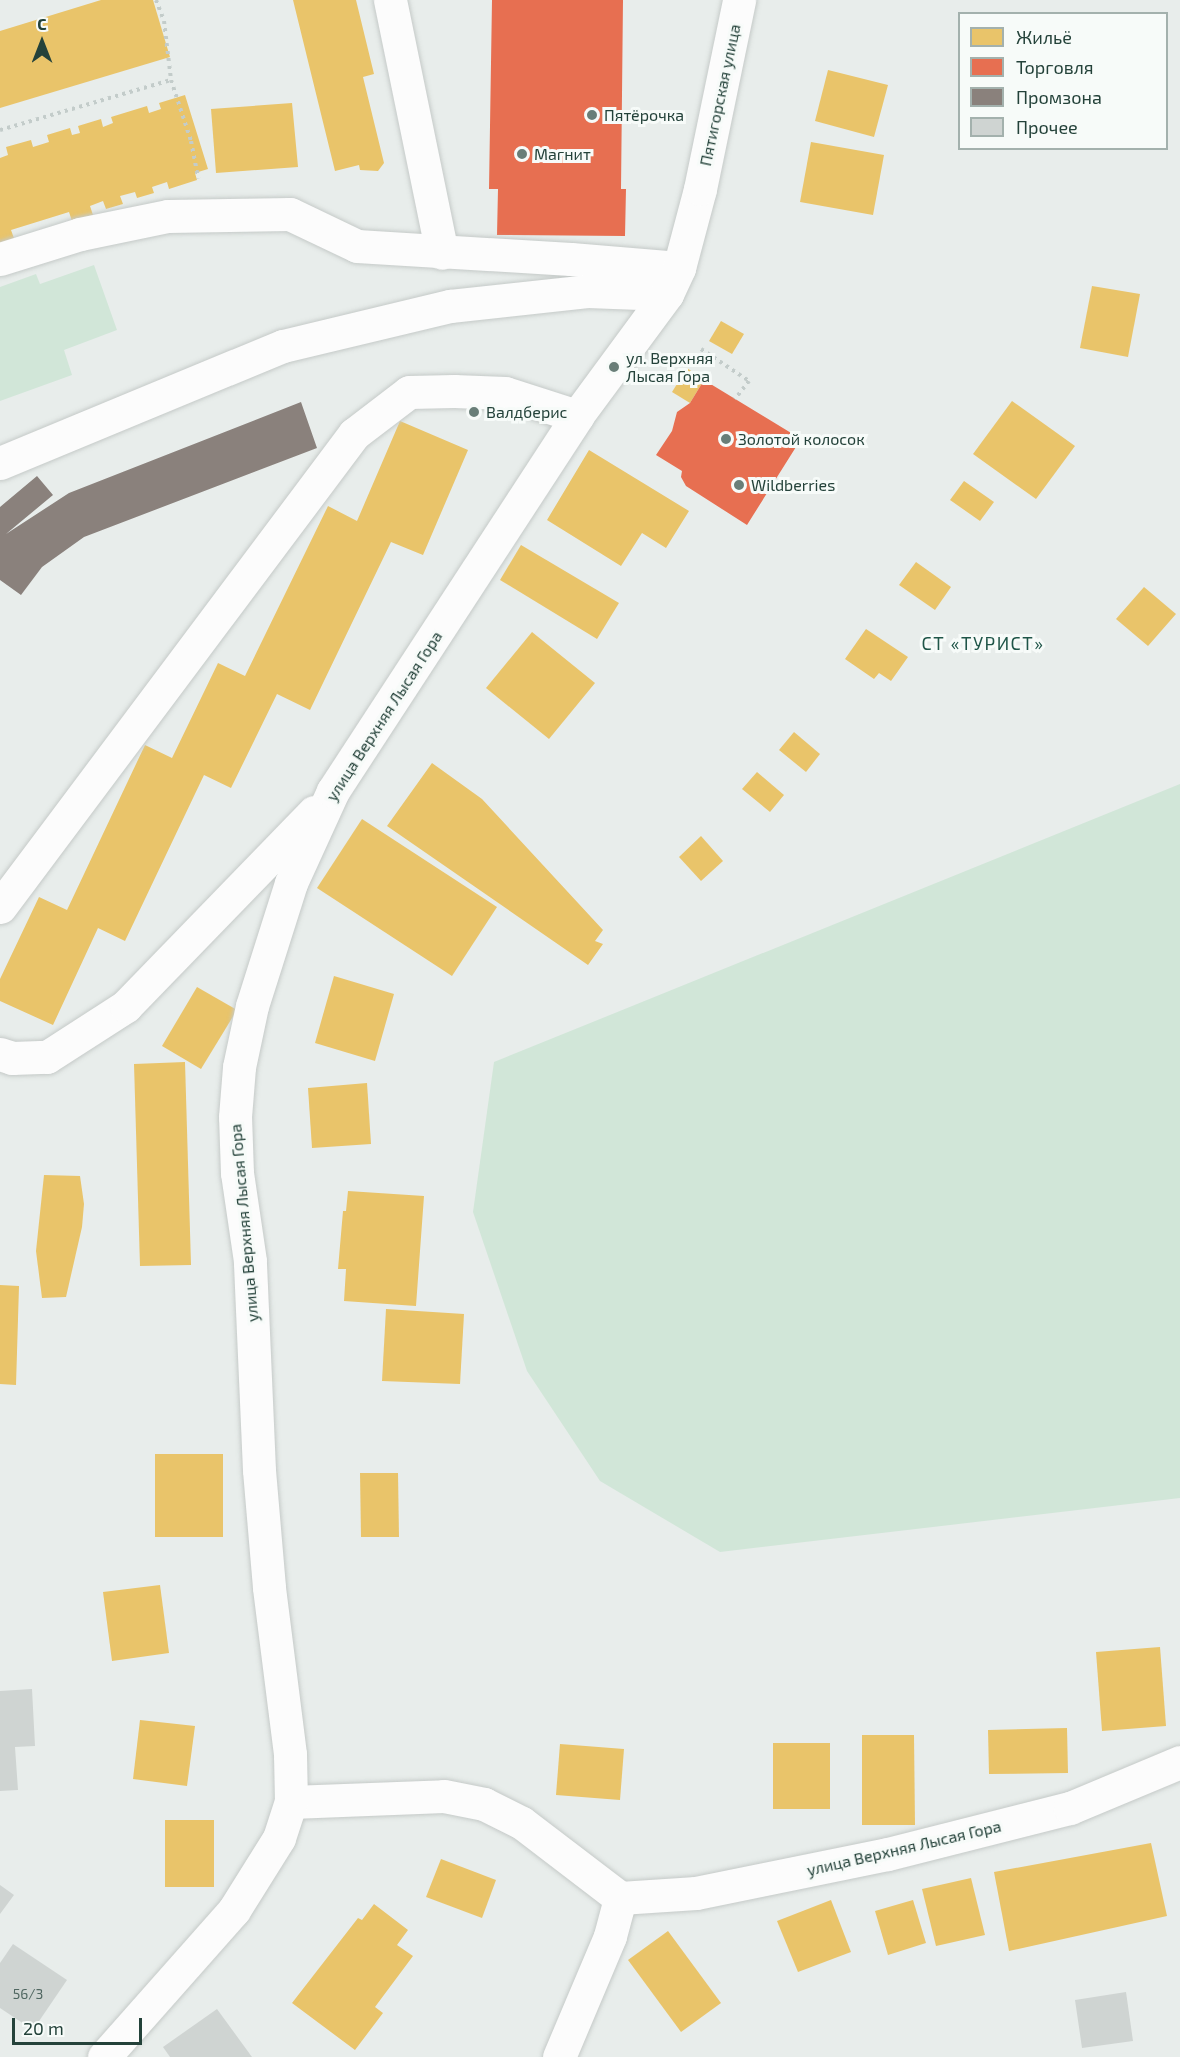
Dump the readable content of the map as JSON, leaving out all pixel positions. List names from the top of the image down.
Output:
{
  "streets": {
    "street": ["Пятигорская улица", "улица Верхняя Лысая Гора"]
  },
  "crossings": [
    ["Пятигорская улица", "улица Верхняя Лысая Гора"]
  ],
  "districts": ["СТ «ТУРИСТ»"],
  "places": [
    "Пятёрочка",
    "Магнит",
    "ул. Верхняя Лысая Гора",
    "Валдберис",
    "Золотой колосок",
    "Wildberries"
  ],
  "house_numbers": ["56/3"],
  "legend": [
    "Жильё",
    "Торговля",
    "Промзона",
    "Прочее"
  ],
  "scale_bar": "20 m",
  "north": "top"
}
